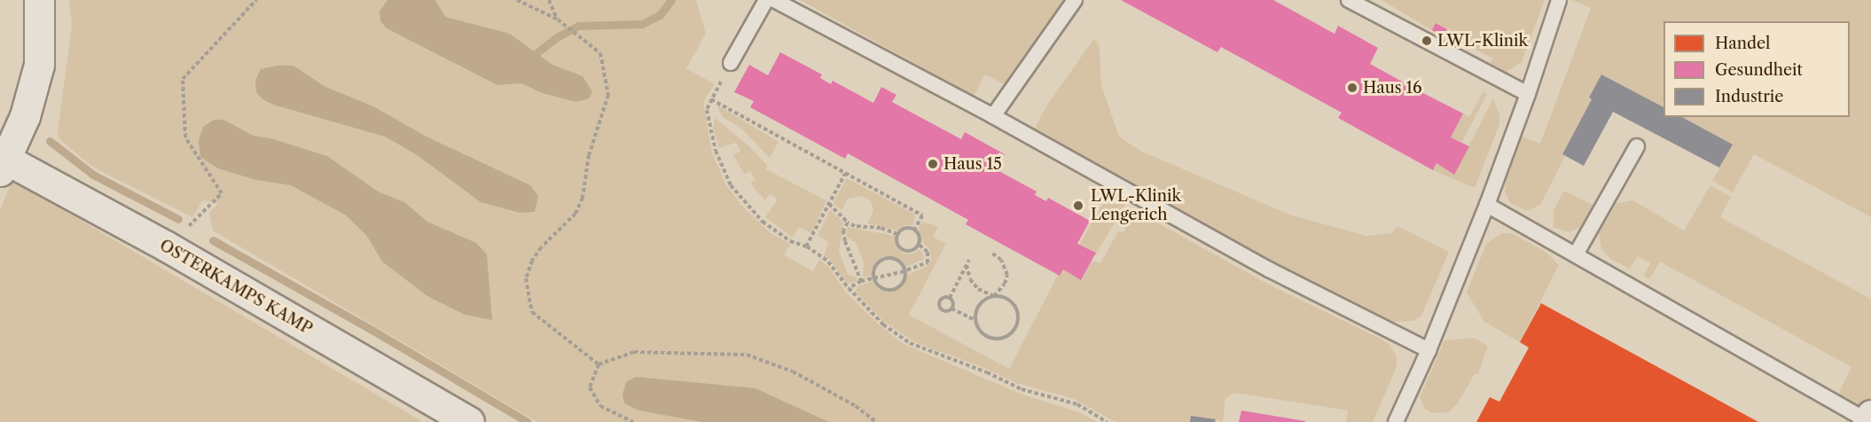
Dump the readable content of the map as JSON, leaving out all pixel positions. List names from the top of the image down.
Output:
{
  "streets": {
    "street": ["OSTERKAMPS KAMP"]
  },
  "places": [
    "LWL-Klinik",
    "Haus 16",
    "Haus 15",
    "LWL-Klinik Lengerich"
  ],
  "legend": ["Handel", "Gesundheit", "Industrie"]
}
